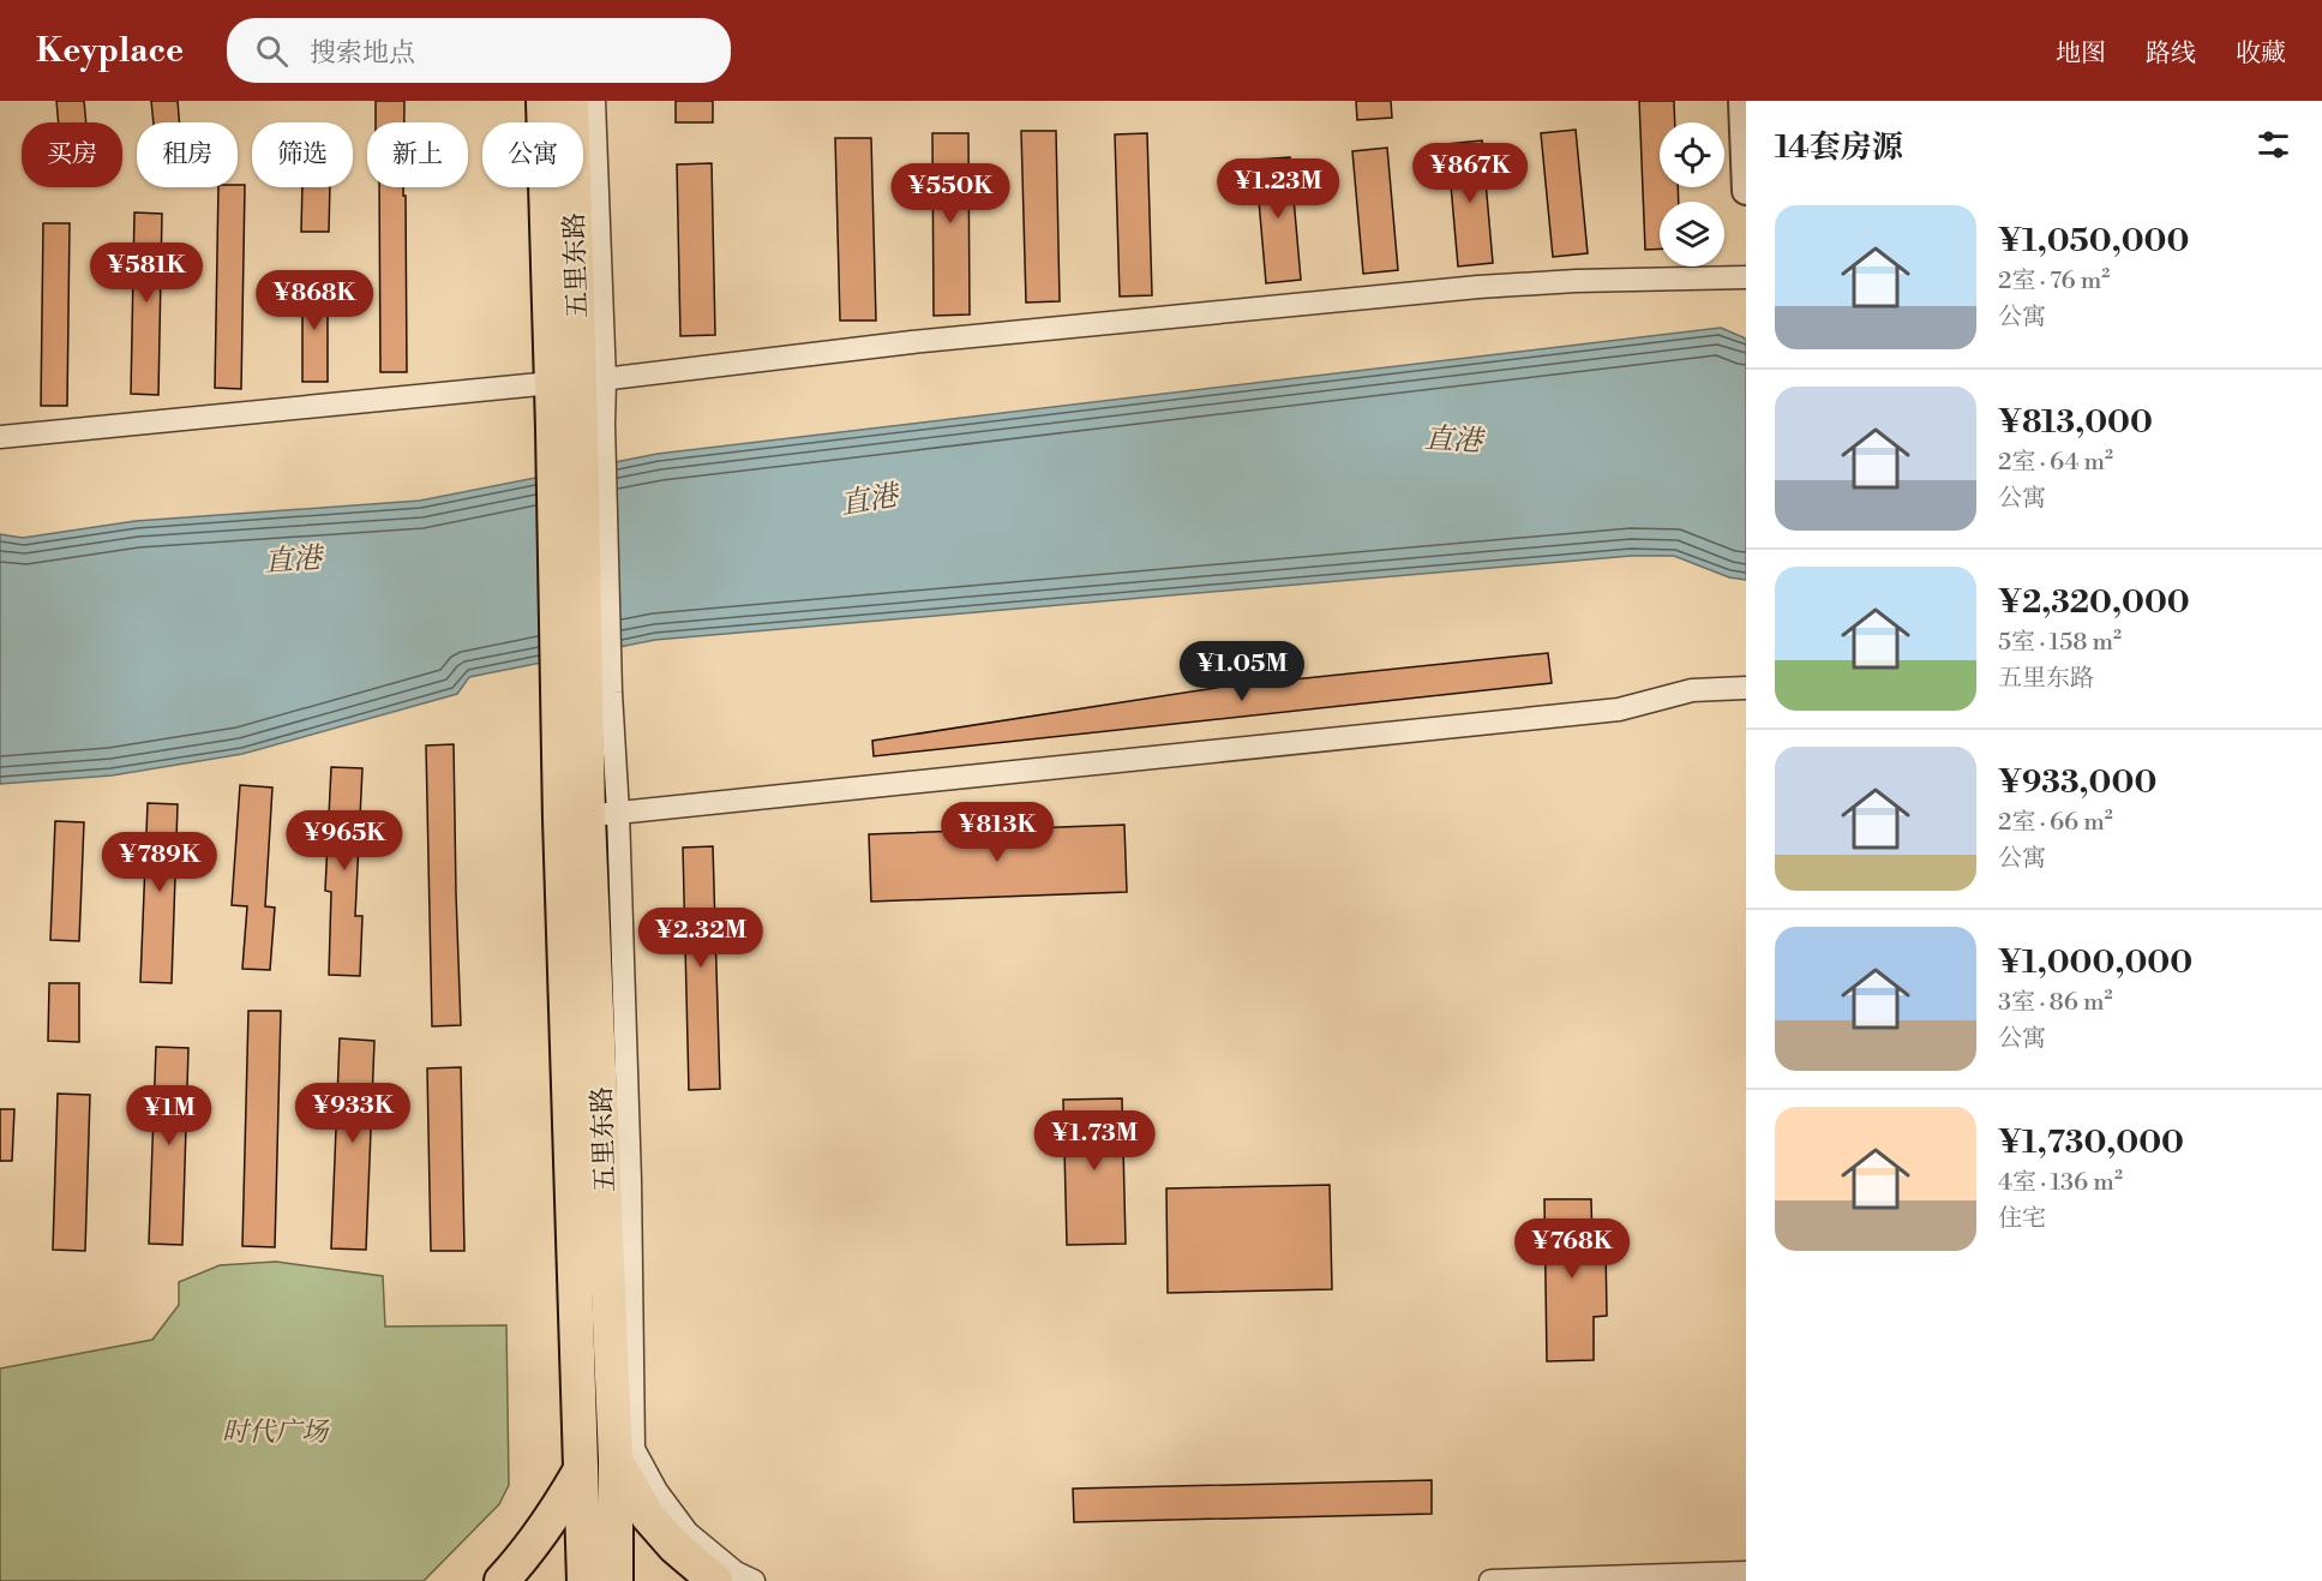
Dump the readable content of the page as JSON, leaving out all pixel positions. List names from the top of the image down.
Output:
{
  "streets": {
    "main road": ["五里东路"]
  },
  "water": ["直港"],
  "parks": ["时代广场"],
  "page": {
    "header": "Keyplace",
    "search": "搜索地点",
    "nav": ["地图", "路线", "收藏"],
    "heading": "14套房源",
    "chip": [
      "买房",
      "租房",
      "筛选",
      "新上",
      "公寓"
    ],
    "price": [
      "¥867K",
      "¥1.23M",
      "¥550K",
      "¥581K",
      "¥868K",
      "¥1.05M",
      "¥813K",
      "¥965K",
      "¥789K",
      "¥2.32M",
      "¥933K",
      "¥1M",
      "¥1.73M",
      "¥768K"
    ],
    "list": [
      {
        "name": "¥1,050,000",
        "note": "2室 · 76 m² · 公寓"
      },
      {
        "name": "¥813,000",
        "note": "2室 · 64 m² · 公寓"
      },
      {
        "name": "¥2,320,000",
        "note": "5室 · 158 m² · 五里东路"
      },
      {
        "name": "¥933,000",
        "note": "2室 · 66 m² · 公寓"
      },
      {
        "name": "¥1,000,000",
        "note": "3室 · 86 m² · 公寓"
      },
      {
        "name": "¥1,730,000",
        "note": "4室 · 136 m² · 住宅"
      }
    ]
  }
}
